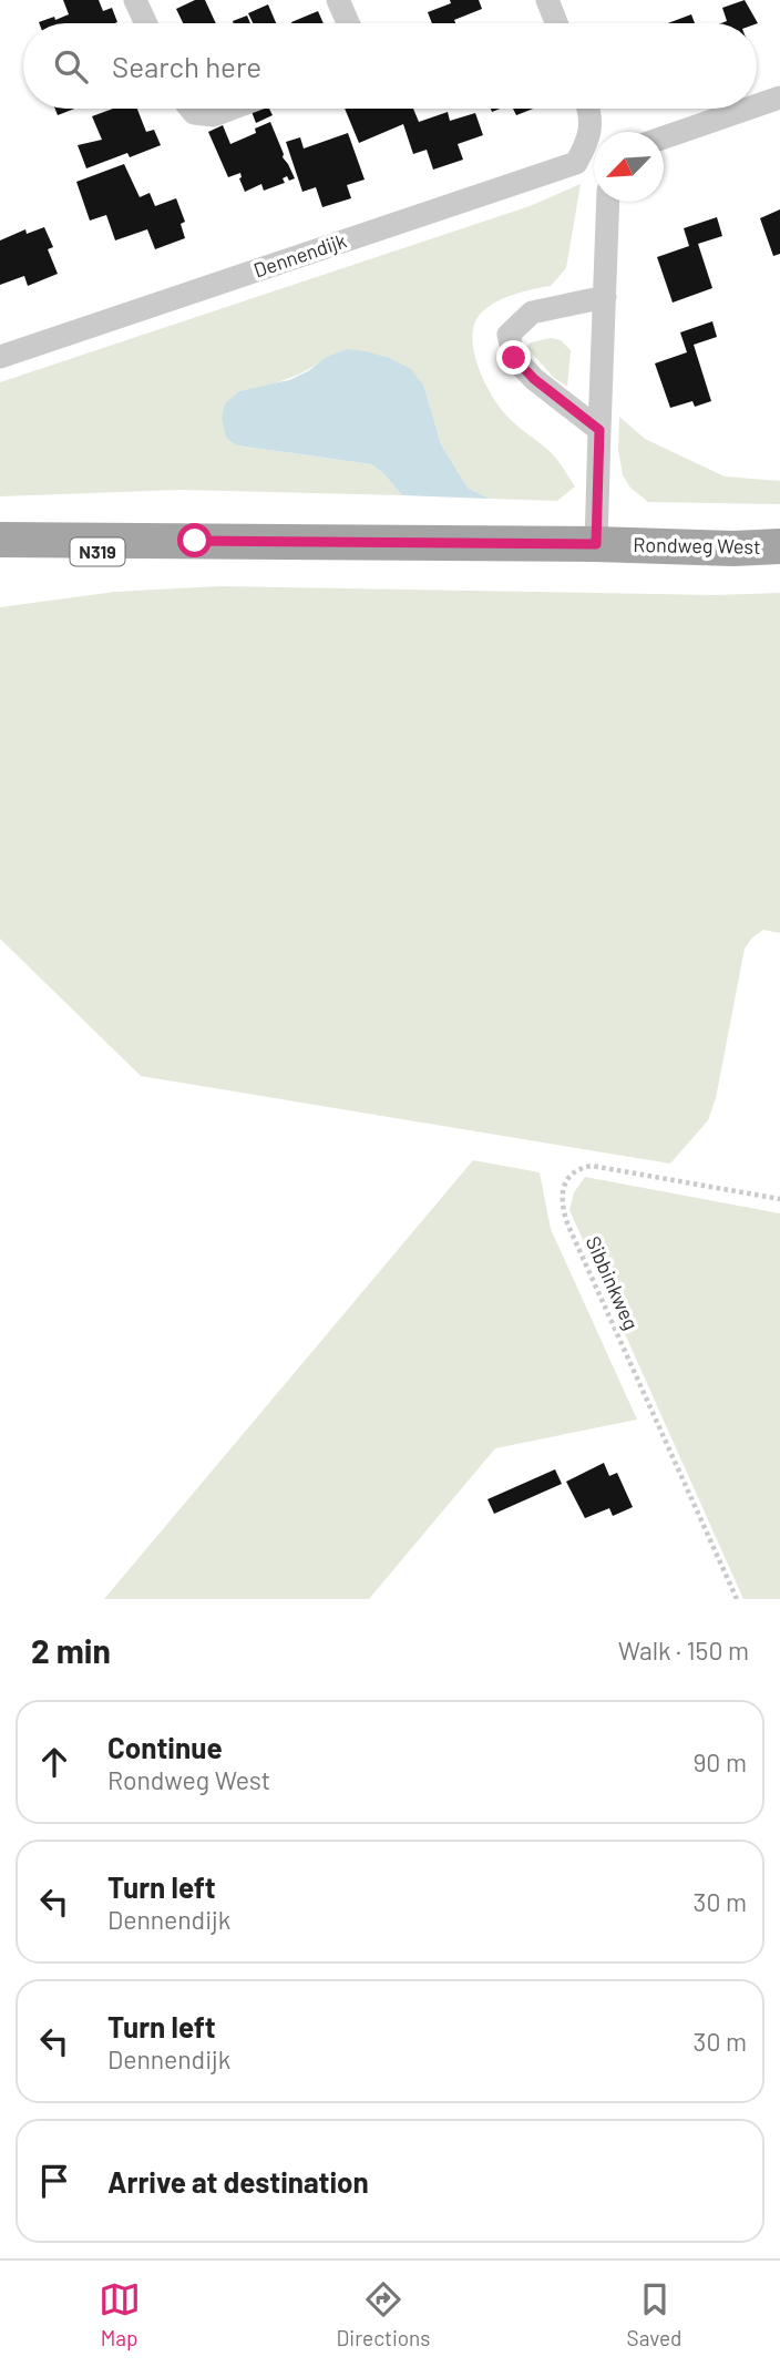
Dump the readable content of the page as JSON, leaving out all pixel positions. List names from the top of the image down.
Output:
{
  "streets": {
    "main road": ["Rondweg West", "N319"],
    "street": ["Dennendijk"],
    "path": ["Sibbinkweg"]
  },
  "north": "bottom left",
  "page": {
    "search": "Search here",
    "heading": ["2 min", "Walk · 150 m"],
    "list": [
      ["Continue", "Rondweg West", "90 m"],
      ["Turn left", "Dennendijk", "30 m"],
      ["Turn left", "Dennendijk", "30 m"],
      "Arrive at destination"
    ],
    "nav": ["Map", "Directions", "Saved"]
  }
}
